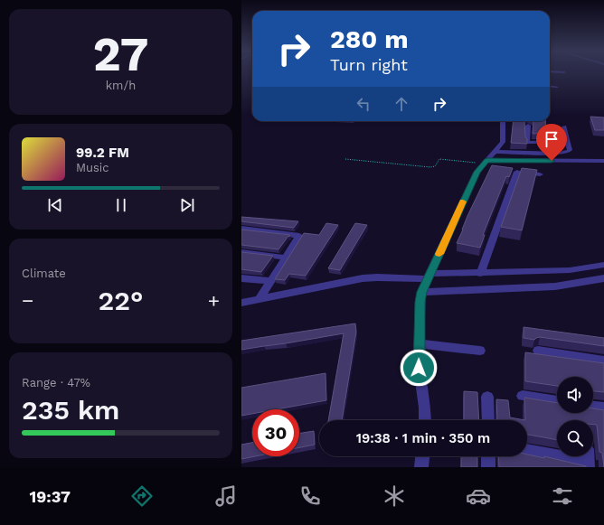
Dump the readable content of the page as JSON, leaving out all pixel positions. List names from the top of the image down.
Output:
{
  "page": {
    "tile": [
      ["27", "km/h"],
      "Climate",
      ["Range · 47%", "235 km"]
    ],
    "turn": ["280 m", "Turn right"],
    "song": ["99.2 FM", "Music"],
    "heat": ["−", "22°", "+"],
    "limit": "30",
    "trip": "19:38 · 1 min · 350 m",
    "tabs": "19:37"
  }
}
